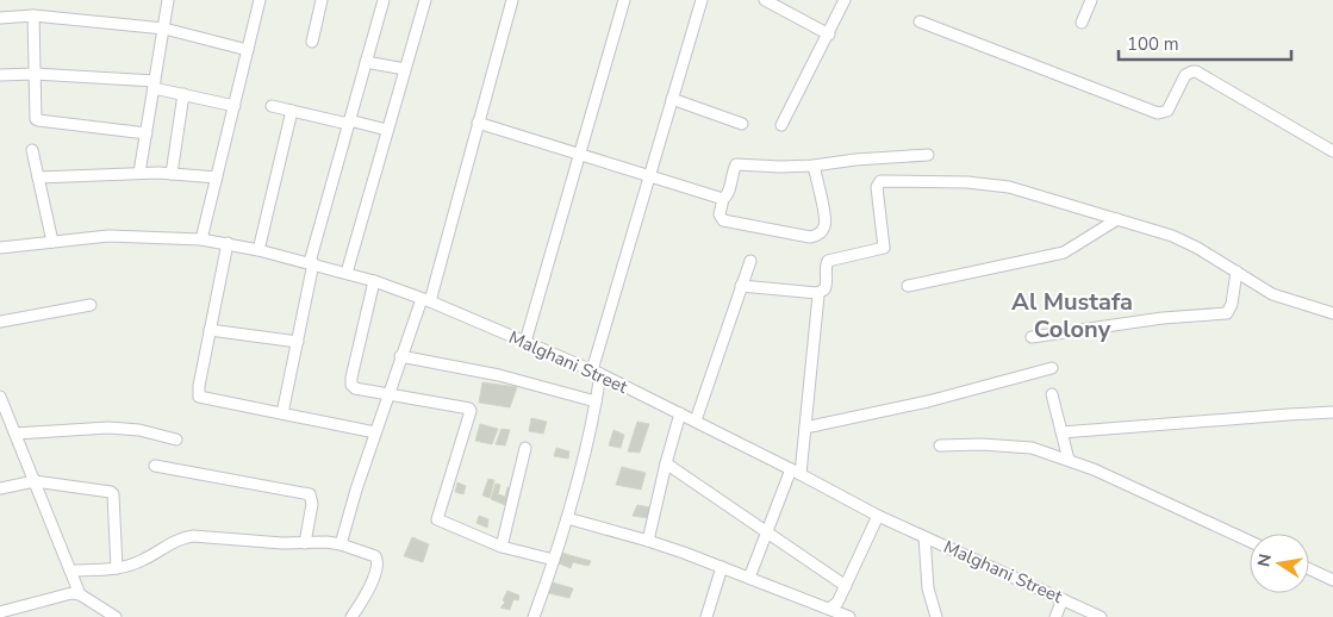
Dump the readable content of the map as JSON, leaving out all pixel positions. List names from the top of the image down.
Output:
{
  "streets": {
    "street": ["Malghani Street"]
  },
  "districts": ["Al Mustafa Colony"],
  "scale_bar": "100 m",
  "north": "left"
}
